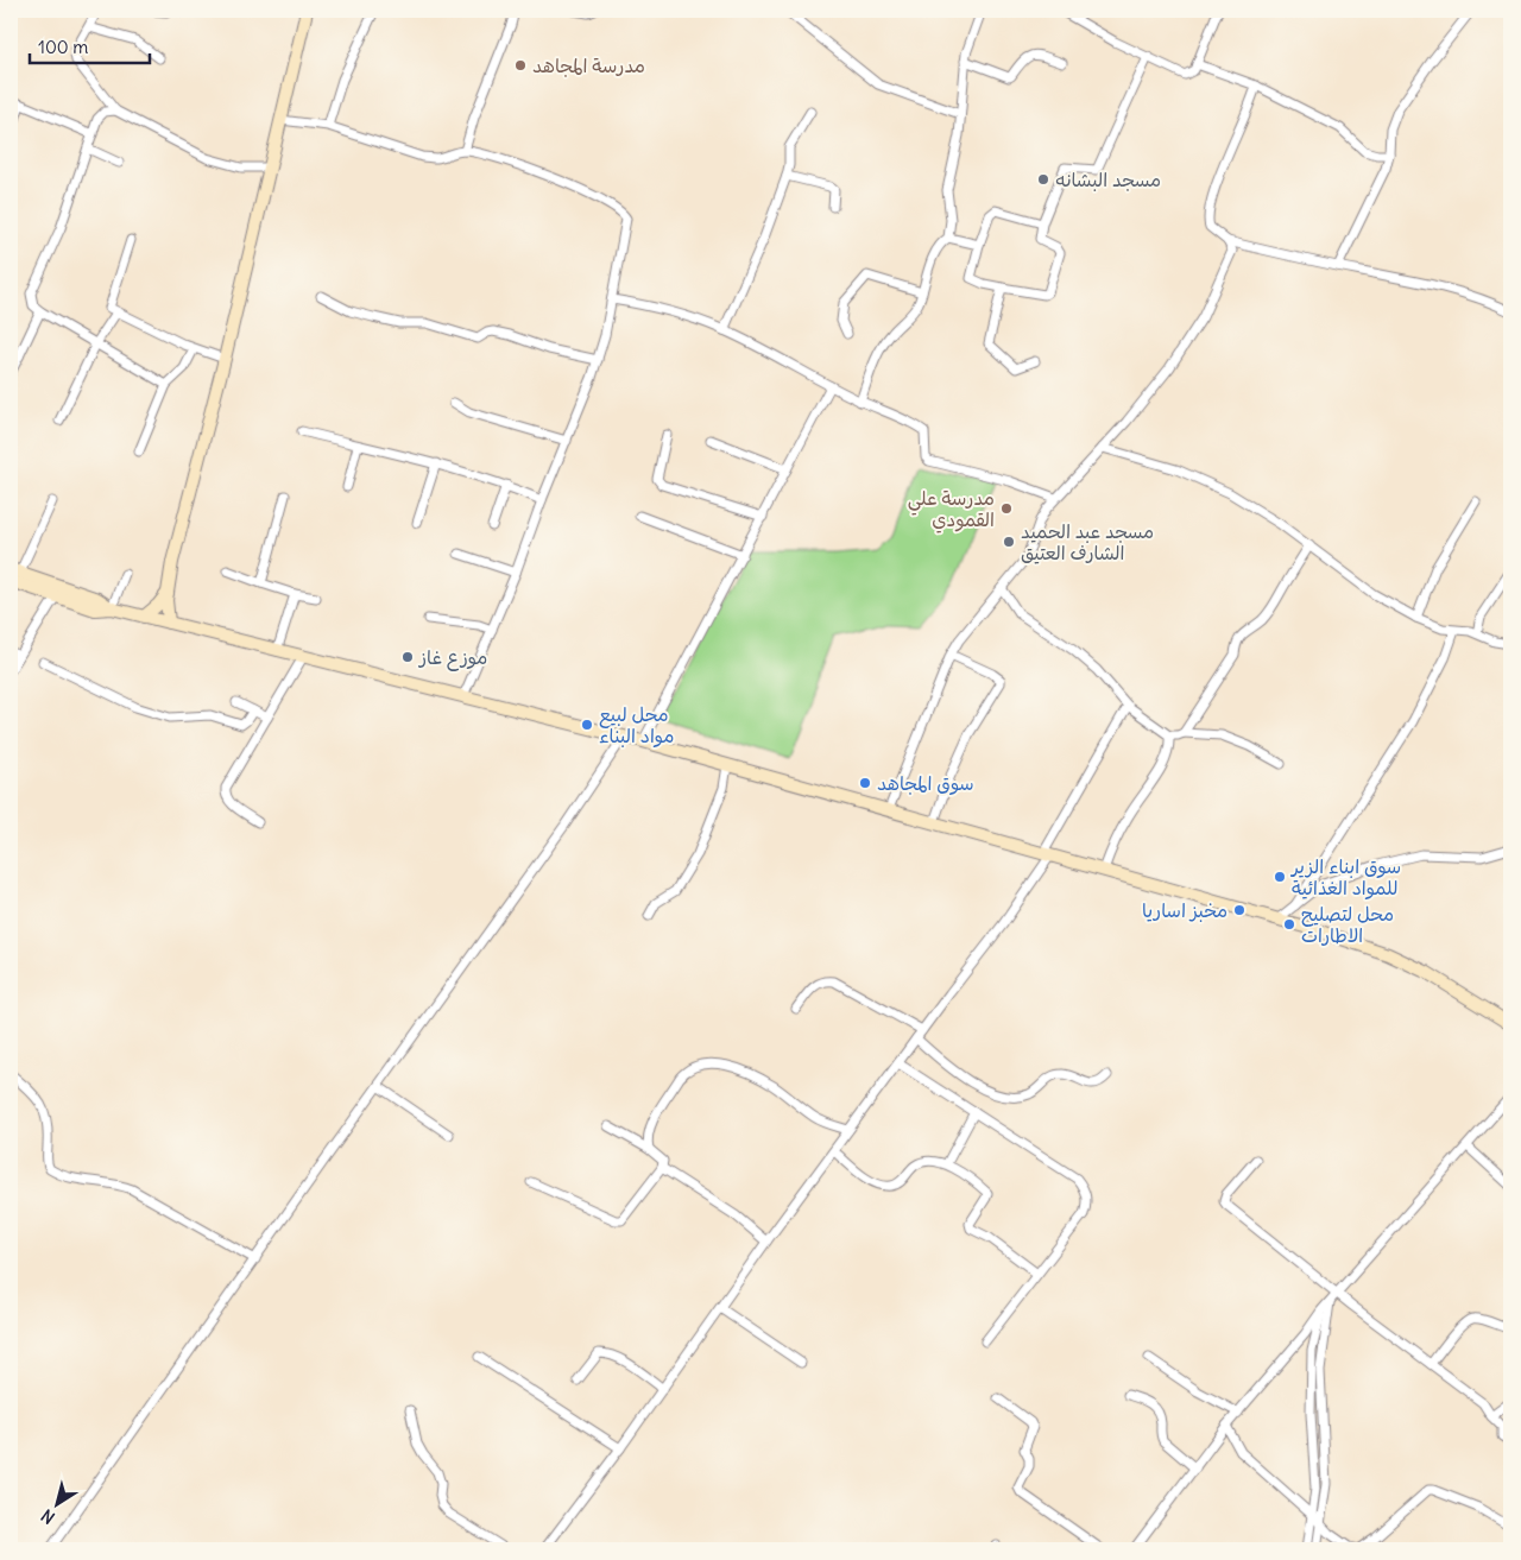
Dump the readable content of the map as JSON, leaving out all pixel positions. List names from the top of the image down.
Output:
{
  "places": [
    "مدرسة المجاهد",
    "مسجد البشانه",
    "مدرسة علي القمودي",
    "مسجد عبد الحميد الشارف العتيق",
    "موزع غاز",
    "محل لبيع مواد البناء",
    "سوق المجاهد",
    "سوق ابناء الزير للمواد الغذائية",
    "مخبز اساريا",
    "محل لتصليح الاطارات"
  ],
  "scale_bar": "100 m",
  "north": "bottom left"
}
